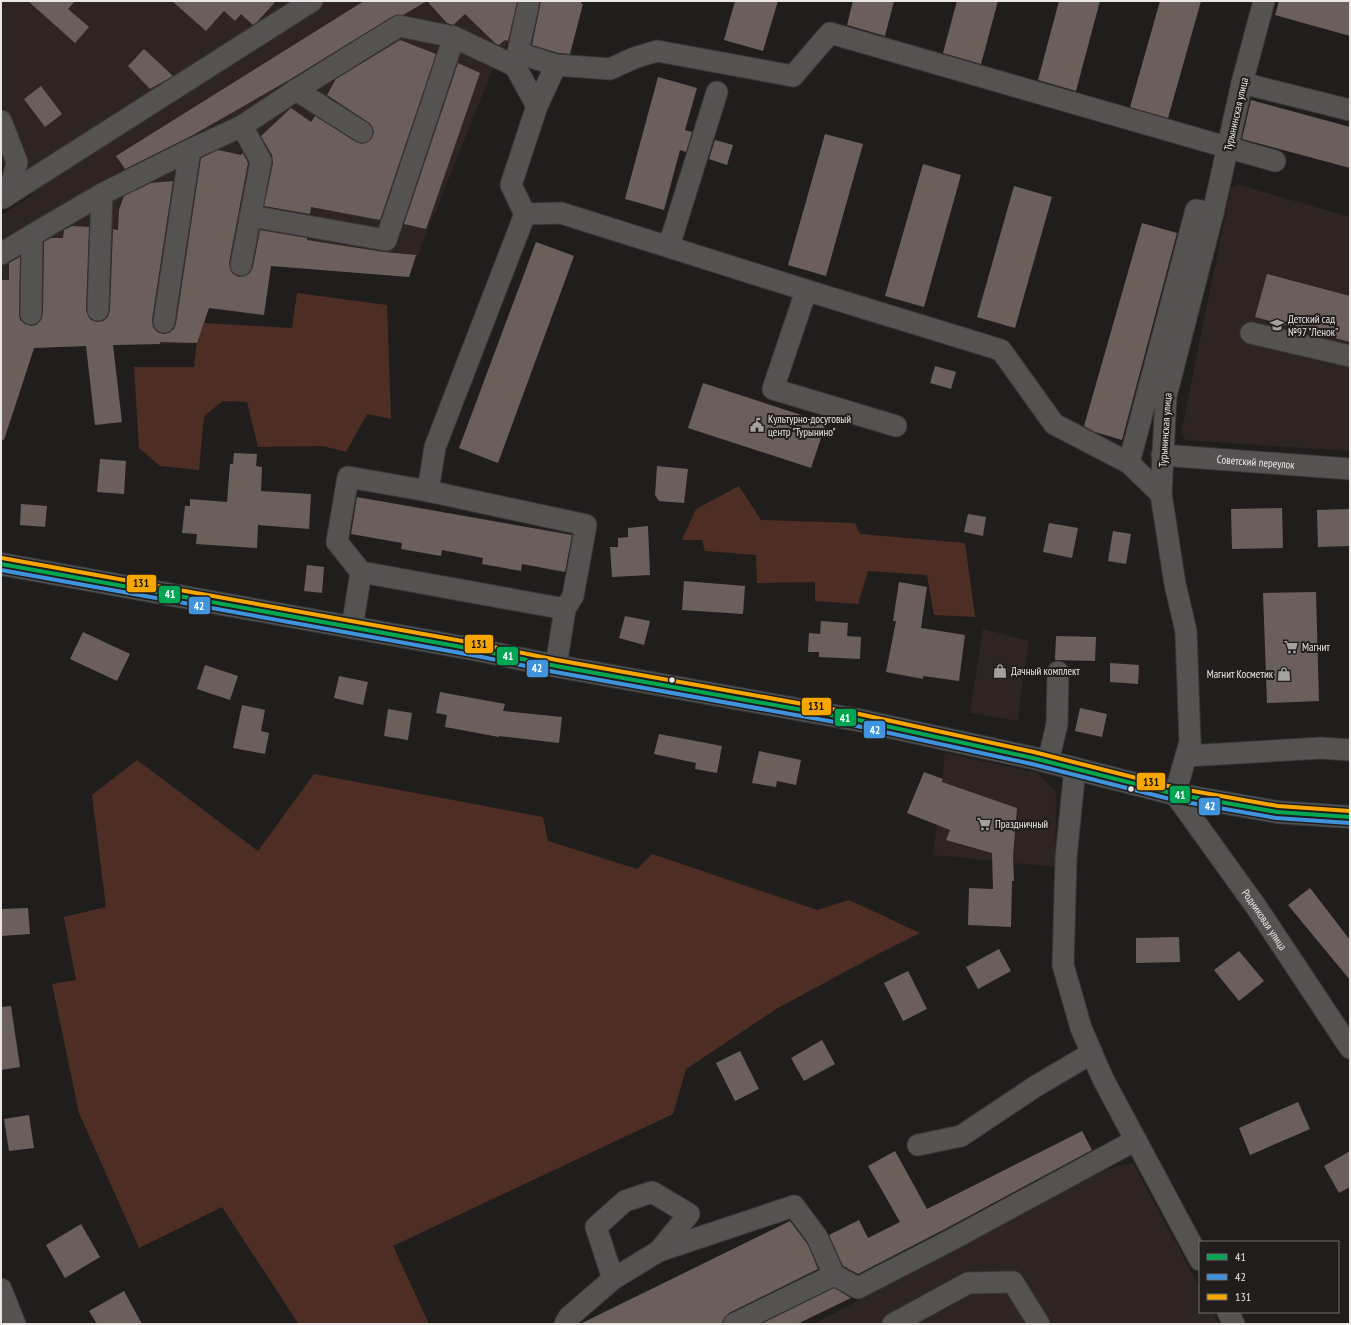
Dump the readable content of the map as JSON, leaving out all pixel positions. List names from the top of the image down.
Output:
{
  "streets": {
    "street": ["Турынинская улица", "Советский переулок", "Родниковая улица"]
  },
  "crossings": [
    ["Турынинская улица", "Советский переулок"],
    ["Турынинская улица", "Родниковая улица"]
  ],
  "places": {
    "school or university": ["Детский сад №97 \"Ленок\""],
    "public building": ["Культурно-досуговый центр \"Турынино\""],
    "supermarket": ["Магнит", "Праздничный"],
    "shop": ["Дачный комплект", "Магнит Косметик"]
  },
  "lines": ["transit line 131", "transit line 41", "transit line 42"],
  "legend": ["41", "42", "131"]
}
